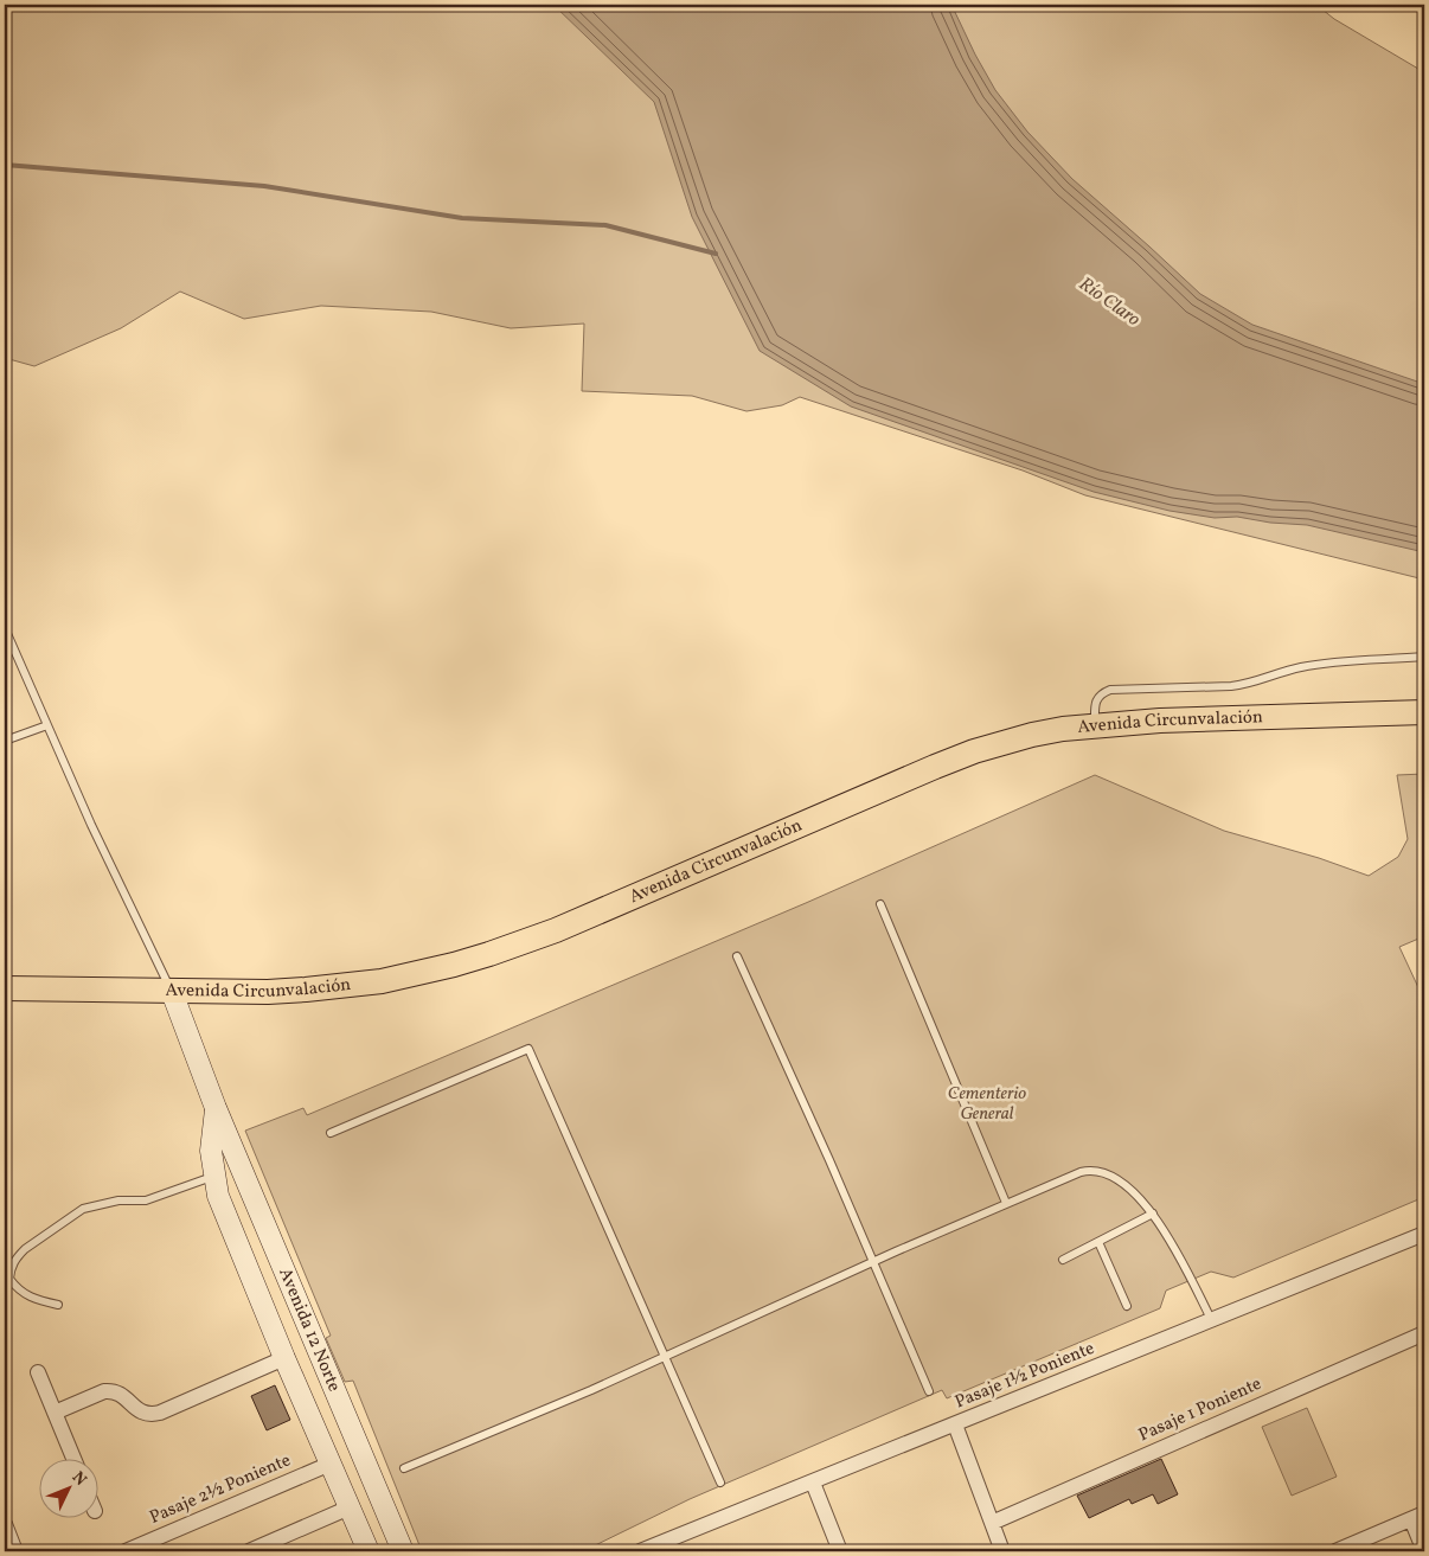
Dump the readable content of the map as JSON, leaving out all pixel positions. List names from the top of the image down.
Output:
{
  "streets": {
    "main road": ["Avenida Circunvalación", "Avenida 12 Norte"],
    "street": ["Pasaje 1½ Poniente", "Pasaje 1 Poniente", "Pasaje 2½ Poniente"]
  },
  "crossings": [
    ["Avenida Circunvalación", "Avenida 12 Norte"],
    ["Avenida 12 Norte", "Pasaje 2½ Poniente"]
  ],
  "water": ["Río Claro"],
  "parks": ["Cementerio General"],
  "north": "top right"
}
